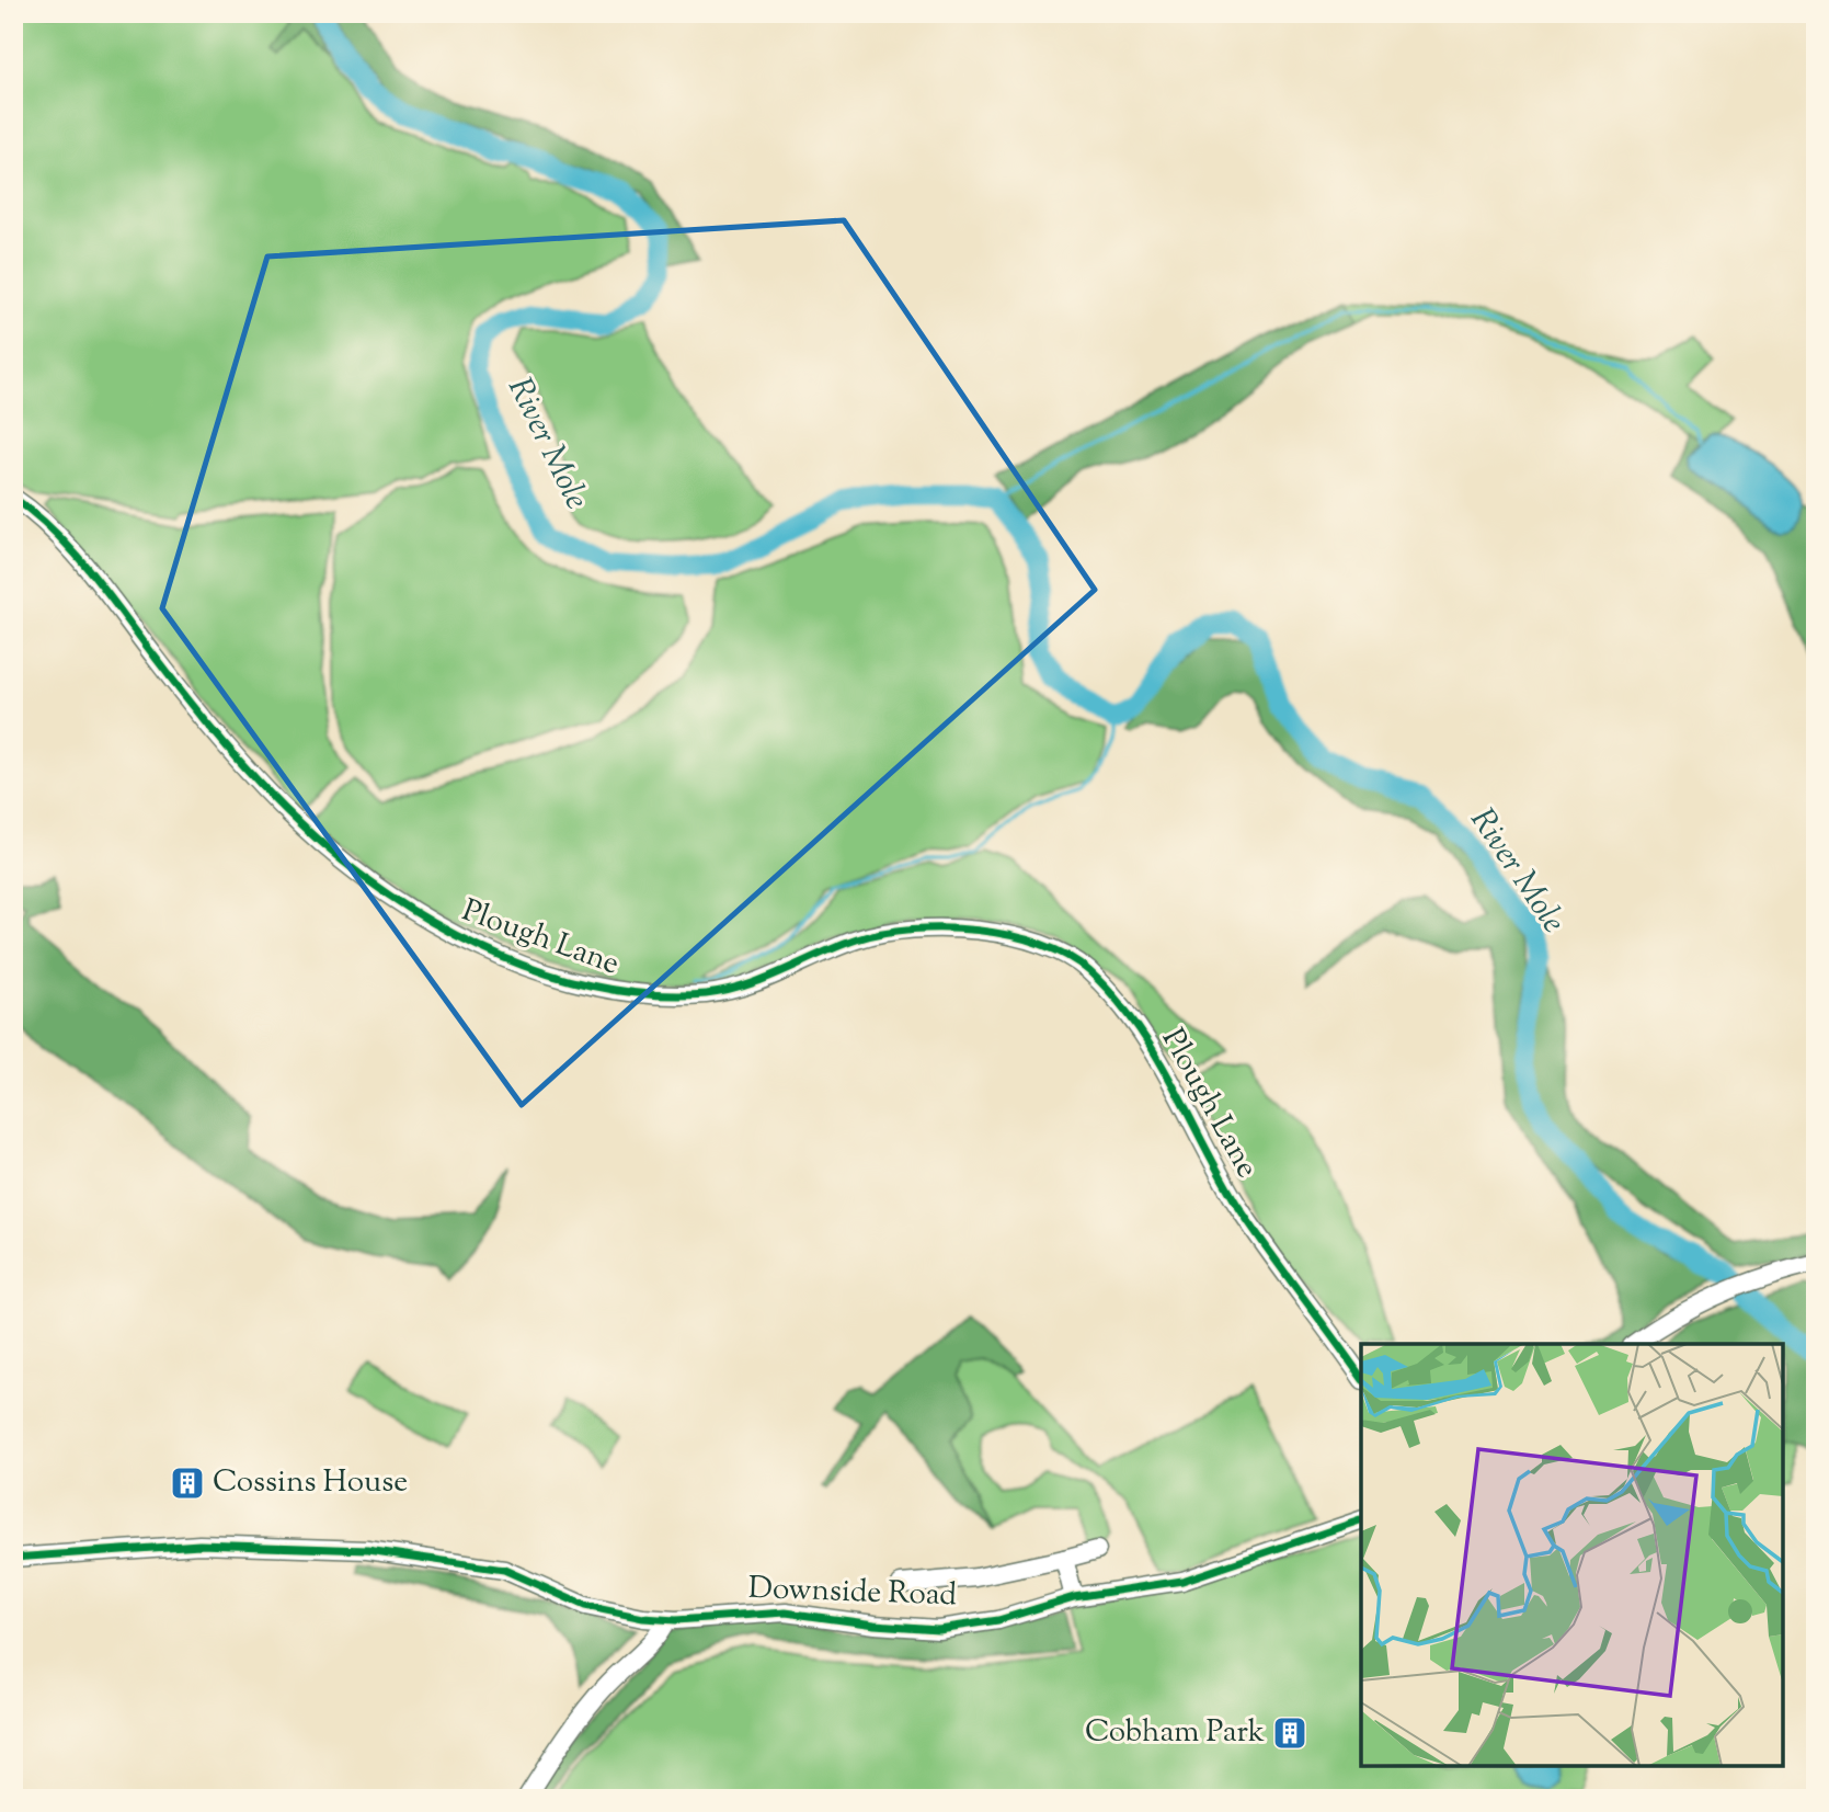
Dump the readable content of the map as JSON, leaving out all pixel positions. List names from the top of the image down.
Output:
{
  "streets": {
    "street": ["Plough Lane", "Downside Road"]
  },
  "water": ["River Mole"],
  "places": {
    "building": ["Cossins House", "Cobham Park"]
  }
}
